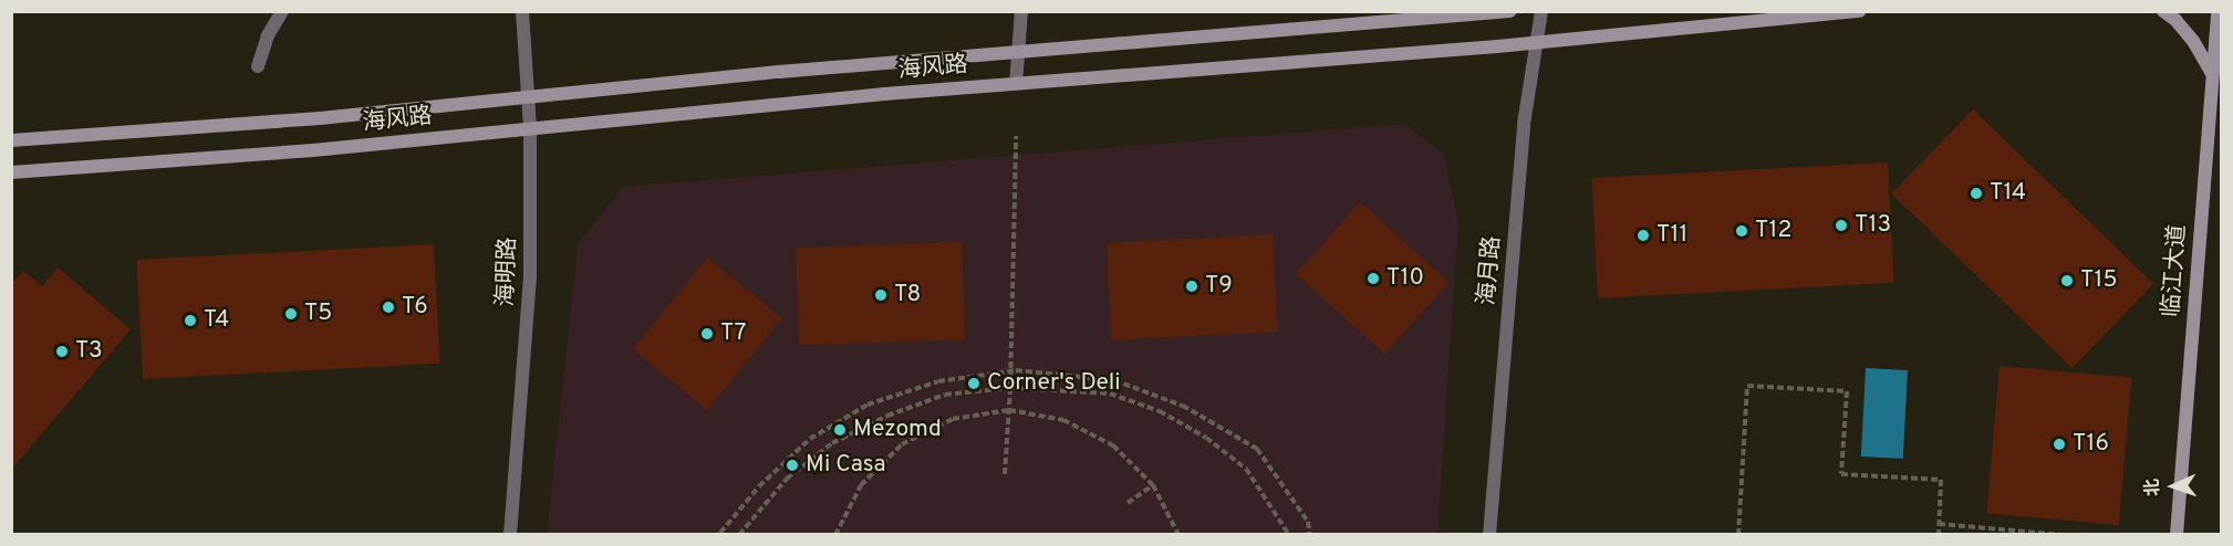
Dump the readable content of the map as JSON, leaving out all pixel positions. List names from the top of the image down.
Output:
{
  "streets": {
    "street": [
      "海风路",
      "海月路",
      "临江大道",
      "海明路"
    ]
  },
  "crossings": [
    ["海风路", "海月路"],
    ["海风路", "海明路"]
  ],
  "places": [
    "T14",
    "T13",
    "T12",
    "T11",
    "T10",
    "T15",
    "T9",
    "T8",
    "T6",
    "T5",
    "T4",
    "T7",
    "T3",
    "Corner's Deli",
    "Mezomd",
    "T16",
    "Mi Casa"
  ],
  "north": "left"
}
